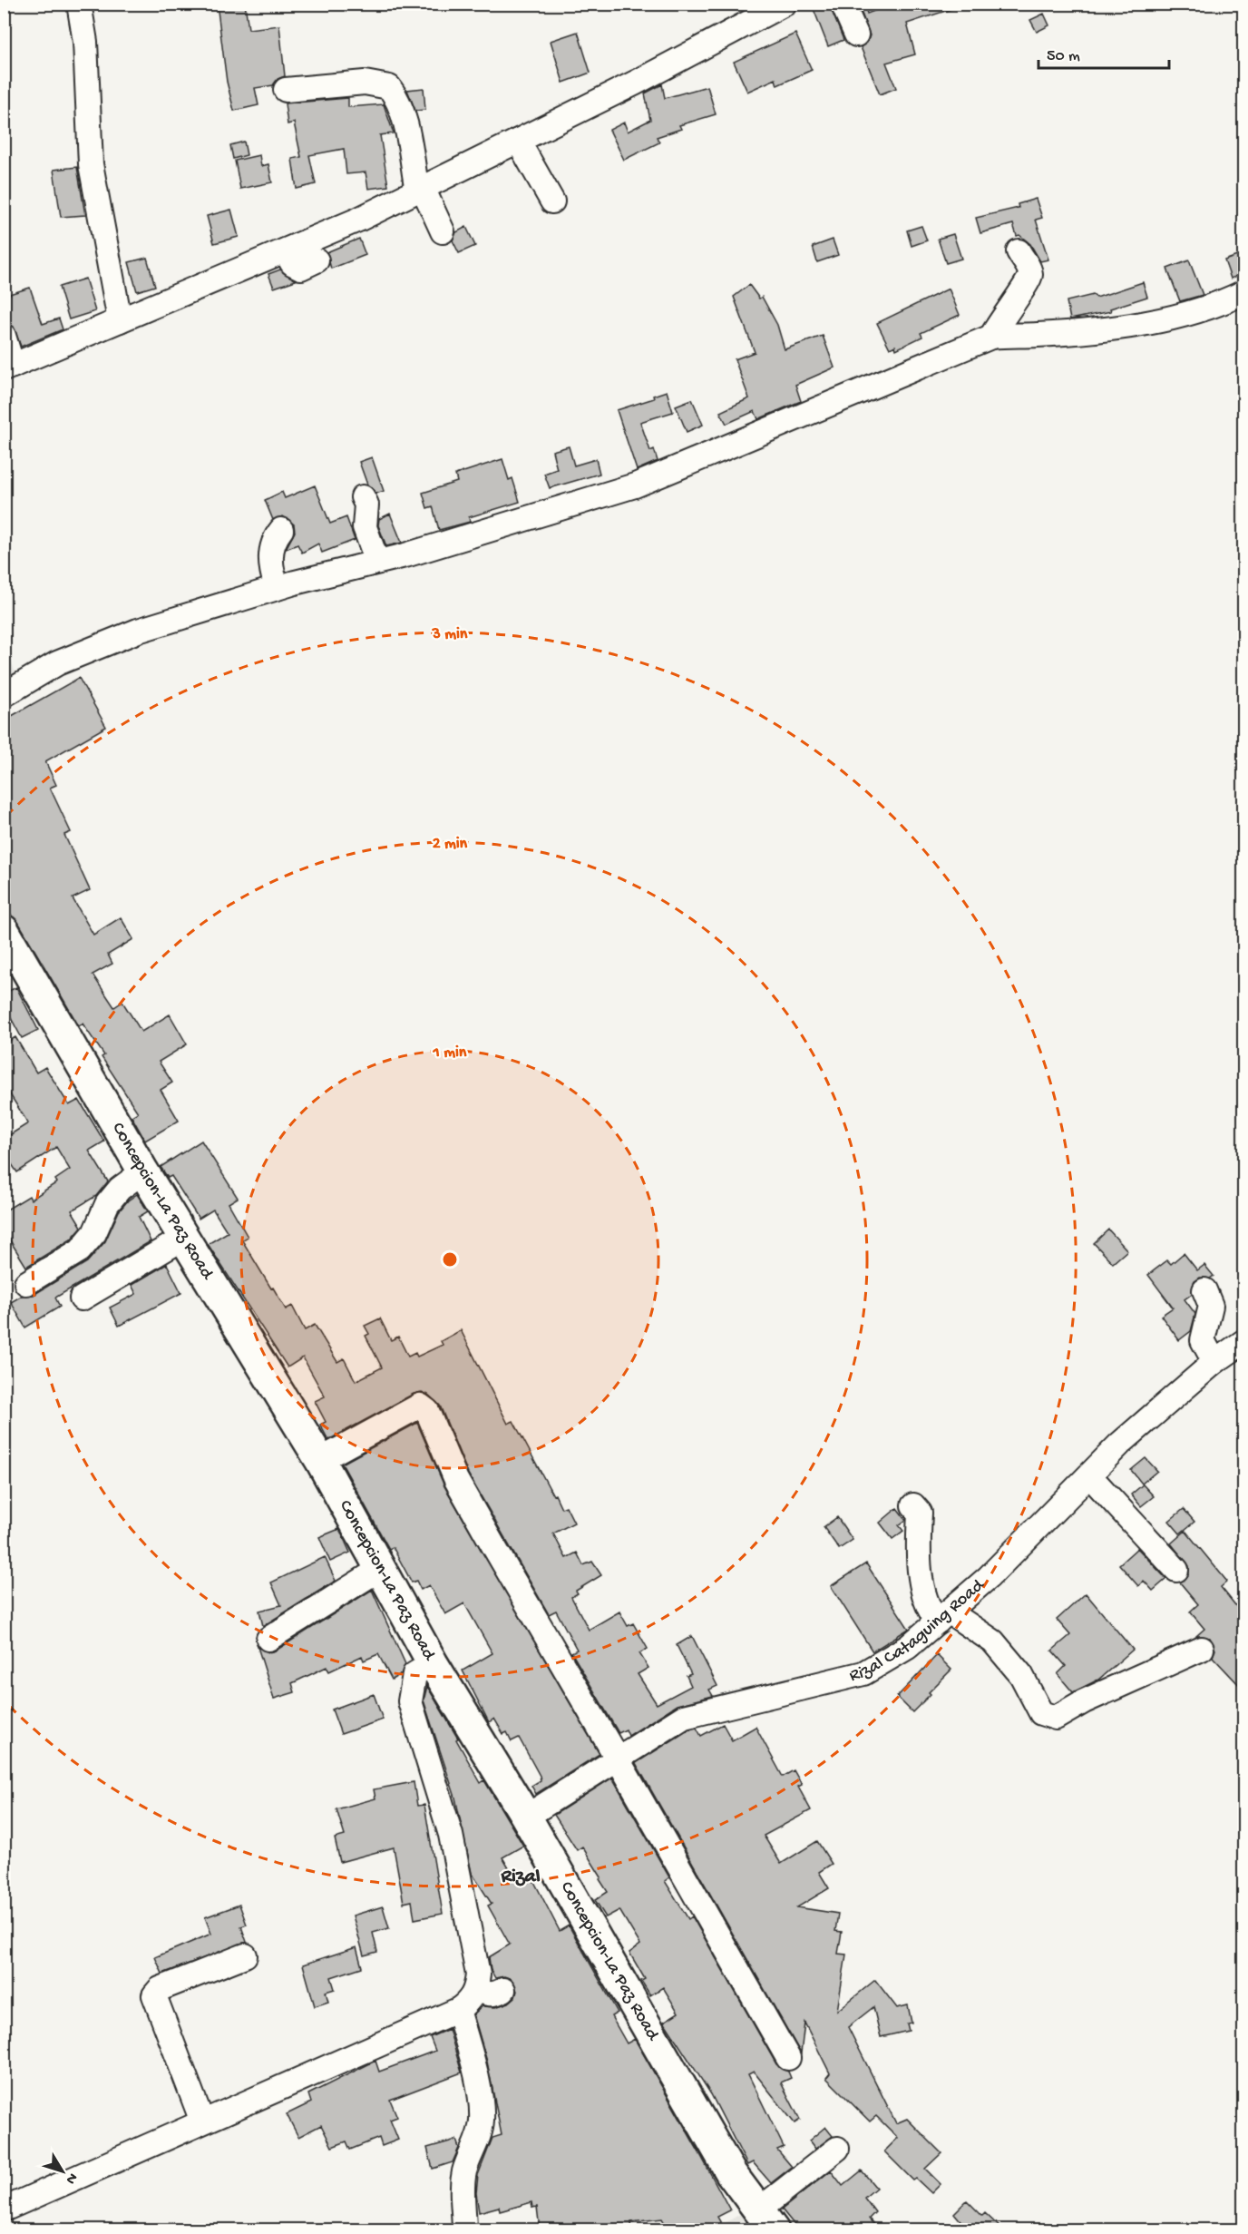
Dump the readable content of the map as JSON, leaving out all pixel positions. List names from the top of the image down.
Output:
{
  "streets": {
    "main road": ["Concepcion-La Paz Road"],
    "street": ["Rizal Cataguing Road"]
  },
  "crossings": [
    ["Concepcion-La Paz Road", "Rizal Cataguing Road"]
  ],
  "districts": ["Rizal"],
  "scale_bar": "50 m",
  "north": "bottom right",
  "rings": ["3 min", "2 min", "1 min"]
}
